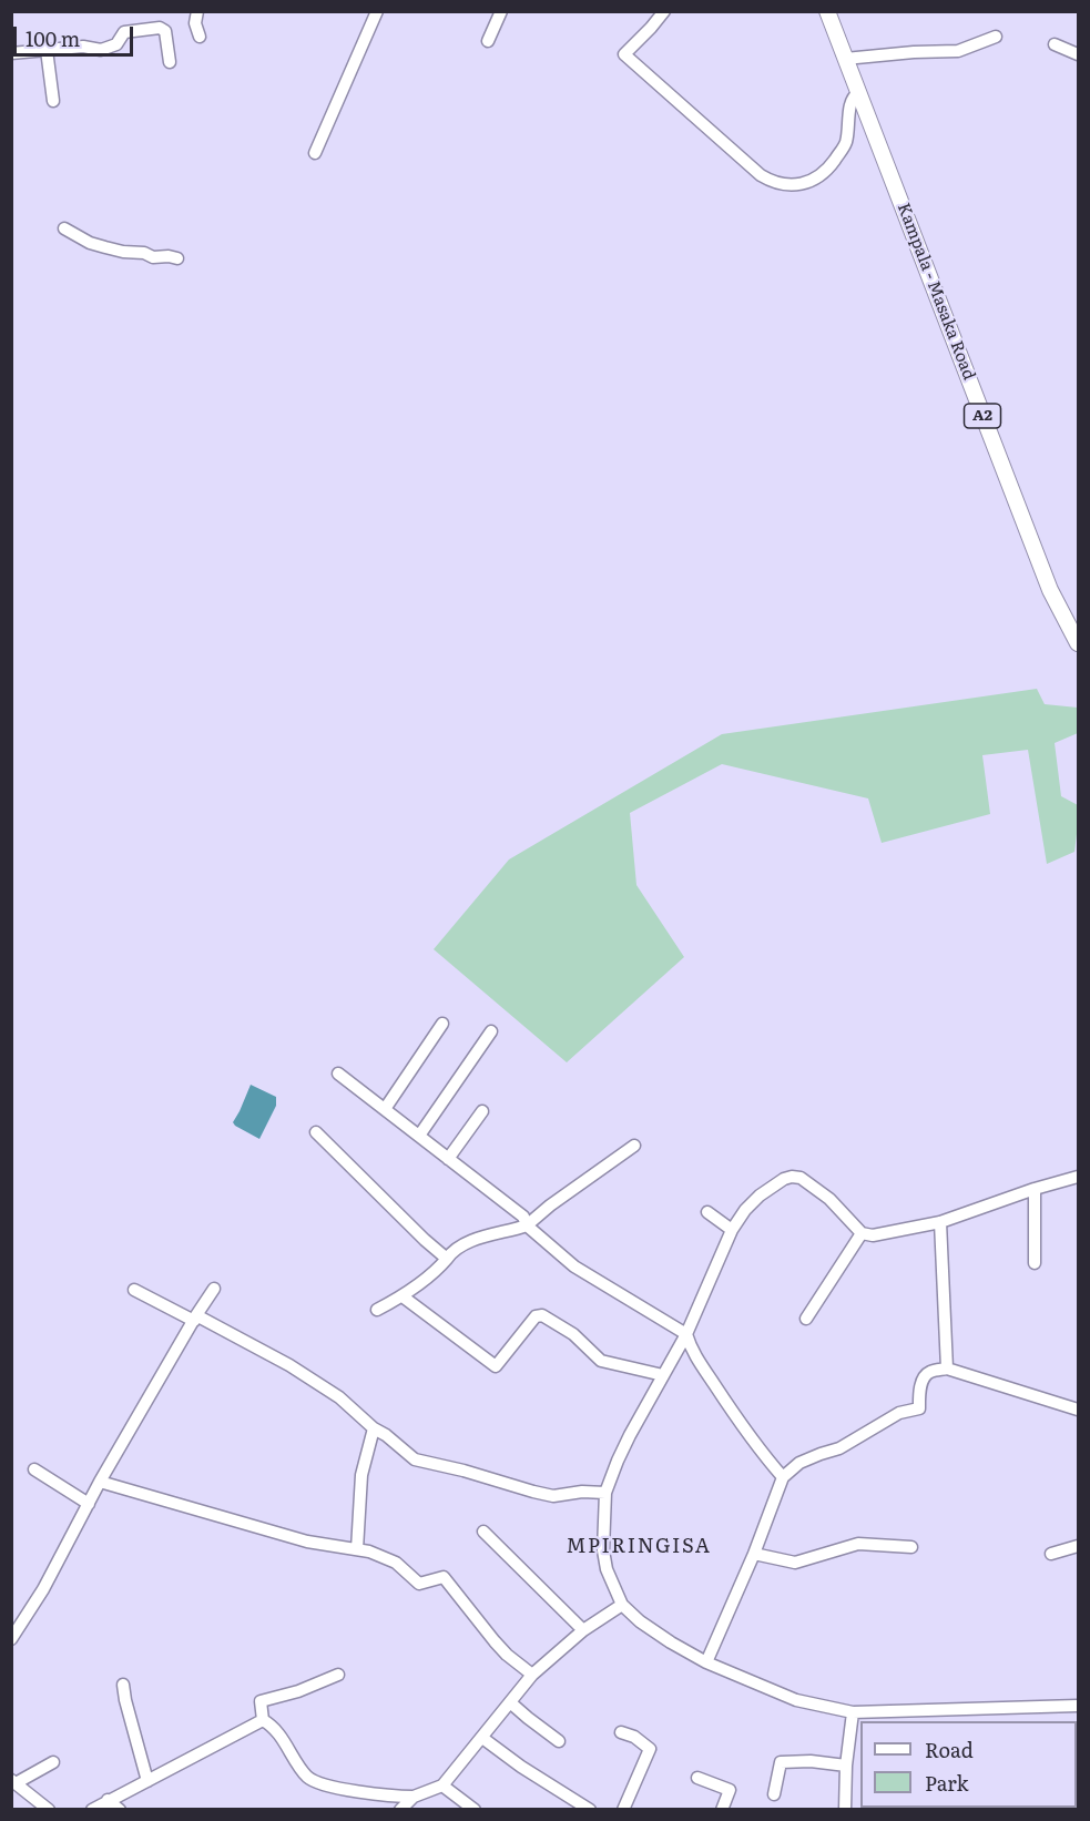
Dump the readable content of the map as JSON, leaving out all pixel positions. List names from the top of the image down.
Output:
{
  "streets": {
    "main road": ["Kampala - Masaka Road", "A2"]
  },
  "districts": ["MPIRINGISA"],
  "legend": ["Road", "Park"],
  "scale_bar": "100 m"
}
